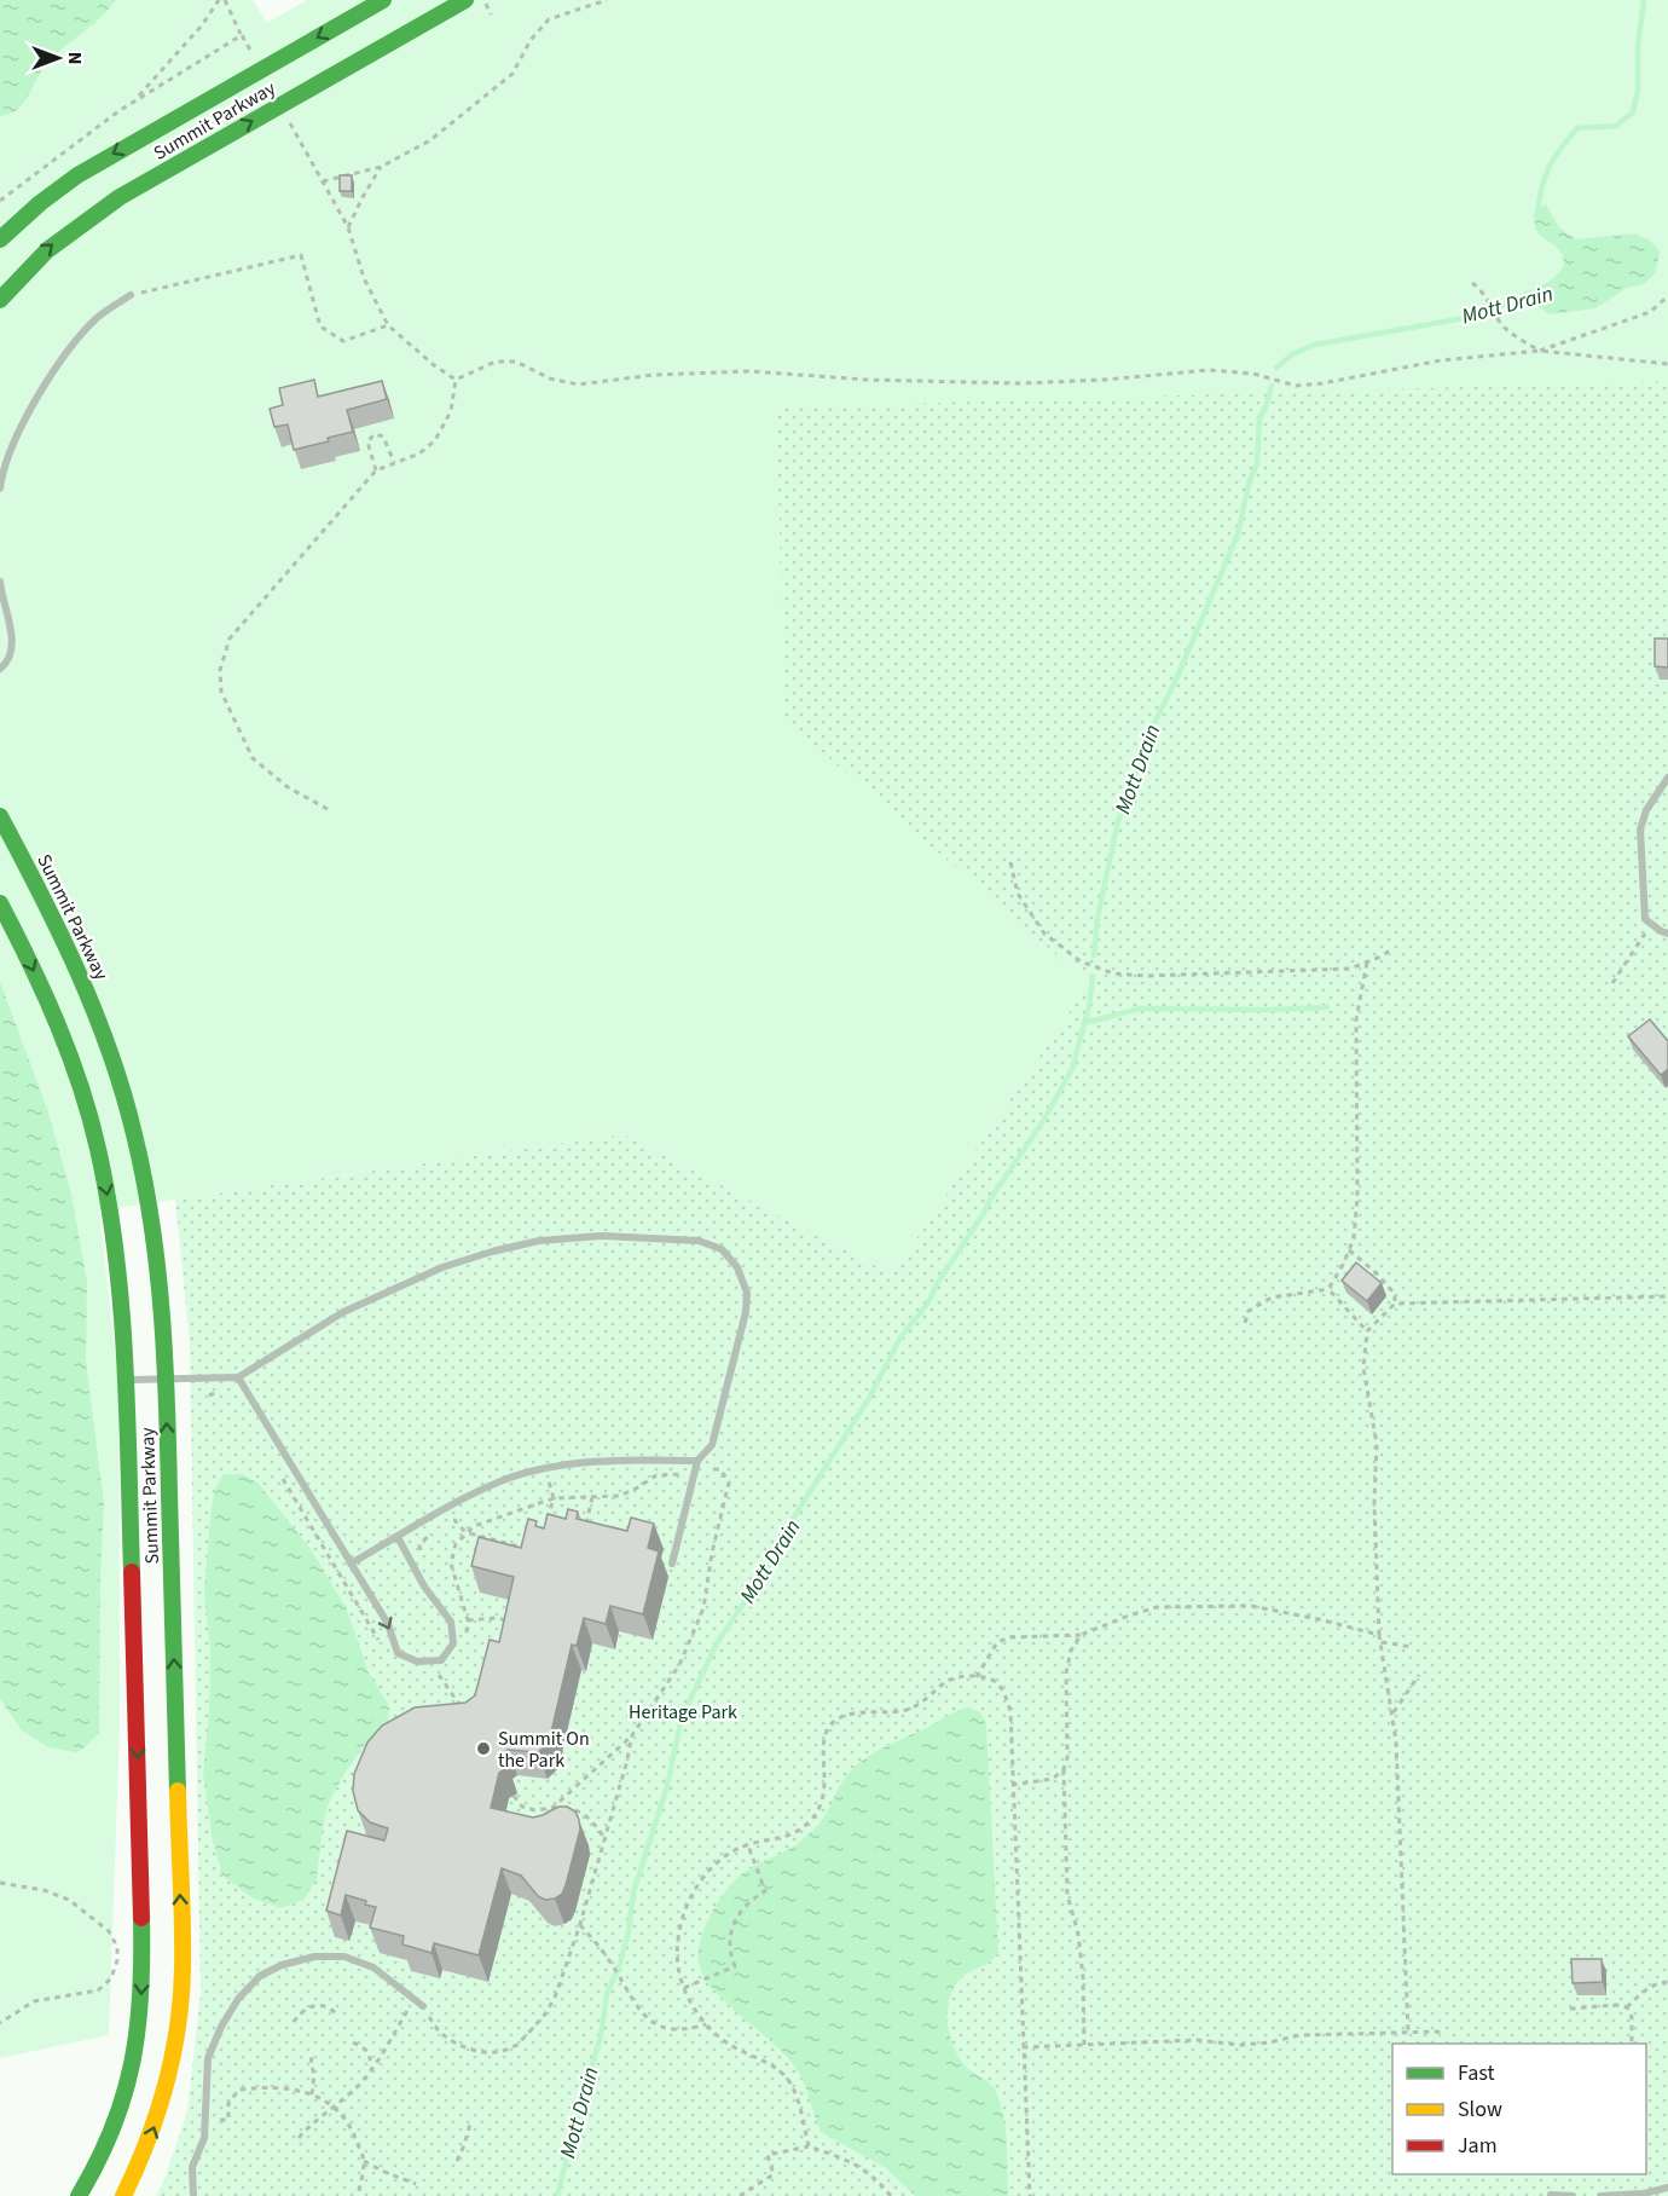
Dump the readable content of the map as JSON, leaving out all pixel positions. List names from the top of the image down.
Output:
{
  "streets": {
    "street": ["Summit Parkway"]
  },
  "water": ["Mott Drain"],
  "parks": ["Heritage Park"],
  "places": ["Summit On the Park"],
  "legend": ["Fast", "Slow", "Jam"],
  "north": "right"
}
